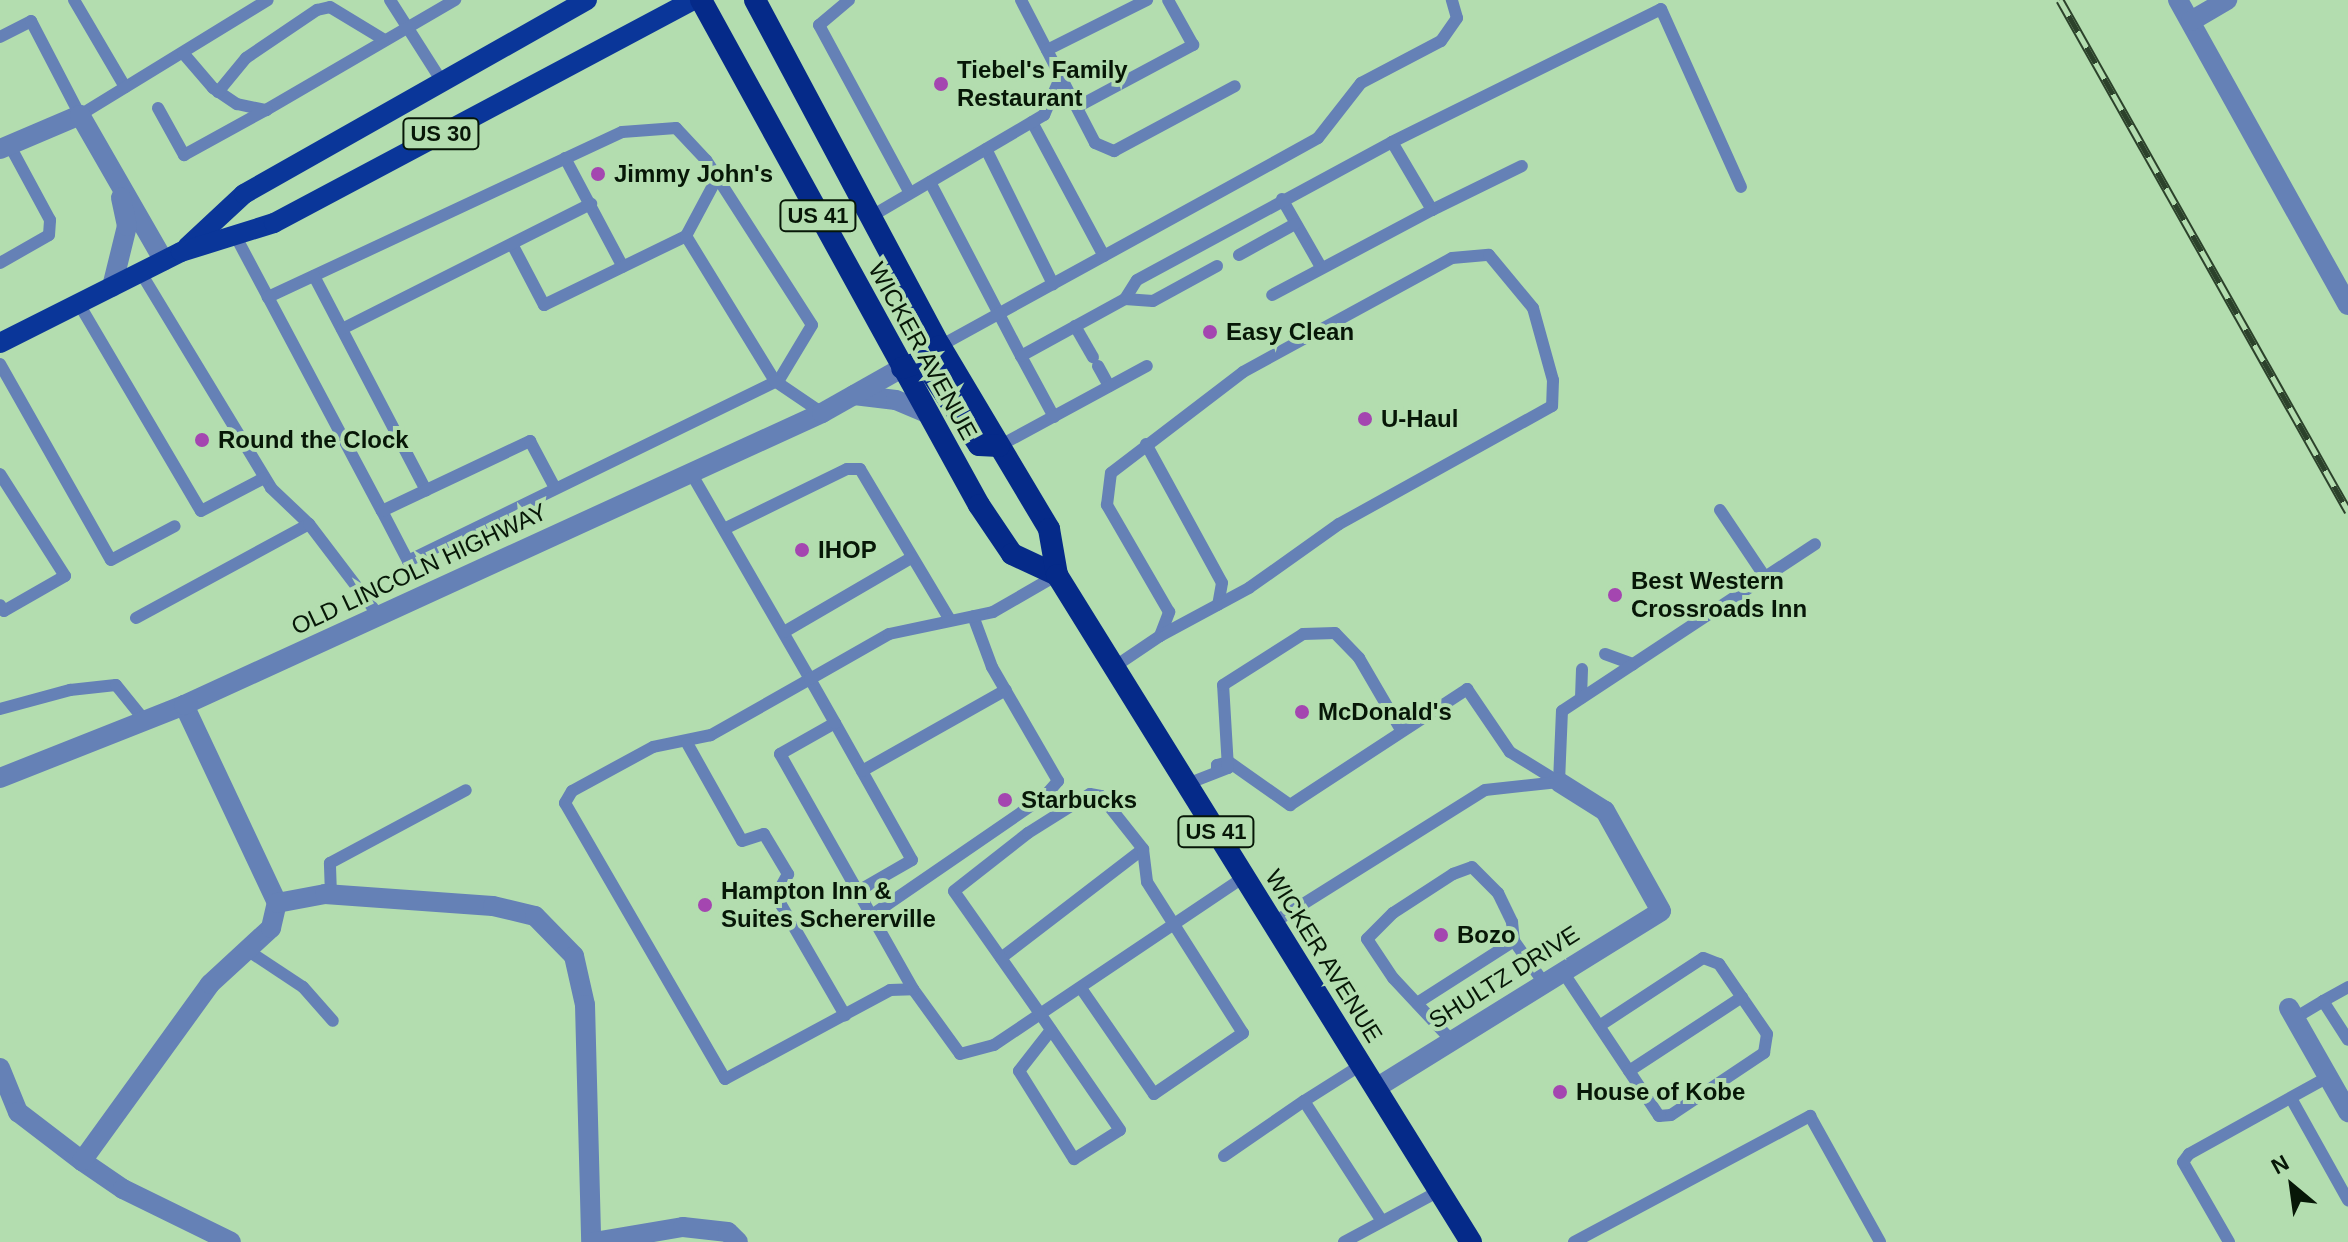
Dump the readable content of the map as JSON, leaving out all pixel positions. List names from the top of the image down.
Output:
{
  "streets": {
    "highway": ["US 41", "WICKER AVENUE"],
    "main road": ["US 30"],
    "street": ["OLD LINCOLN HIGHWAY", "SHULTZ DRIVE"]
  },
  "crossings": [
    ["WICKER AVENUE", "OLD LINCOLN HIGHWAY"],
    ["WICKER AVENUE", "SHULTZ DRIVE"]
  ],
  "places": [
    "Tiebel's Family Restaurant",
    "Jimmy John's",
    "Easy Clean",
    "U-Haul",
    "Round the Clock",
    "IHOP",
    "Best Western Crossroads Inn",
    "McDonald's",
    "Starbucks",
    "Hampton Inn & Suites Schererville",
    "Bozo",
    "House of Kobe"
  ],
  "north": "top left"
}
